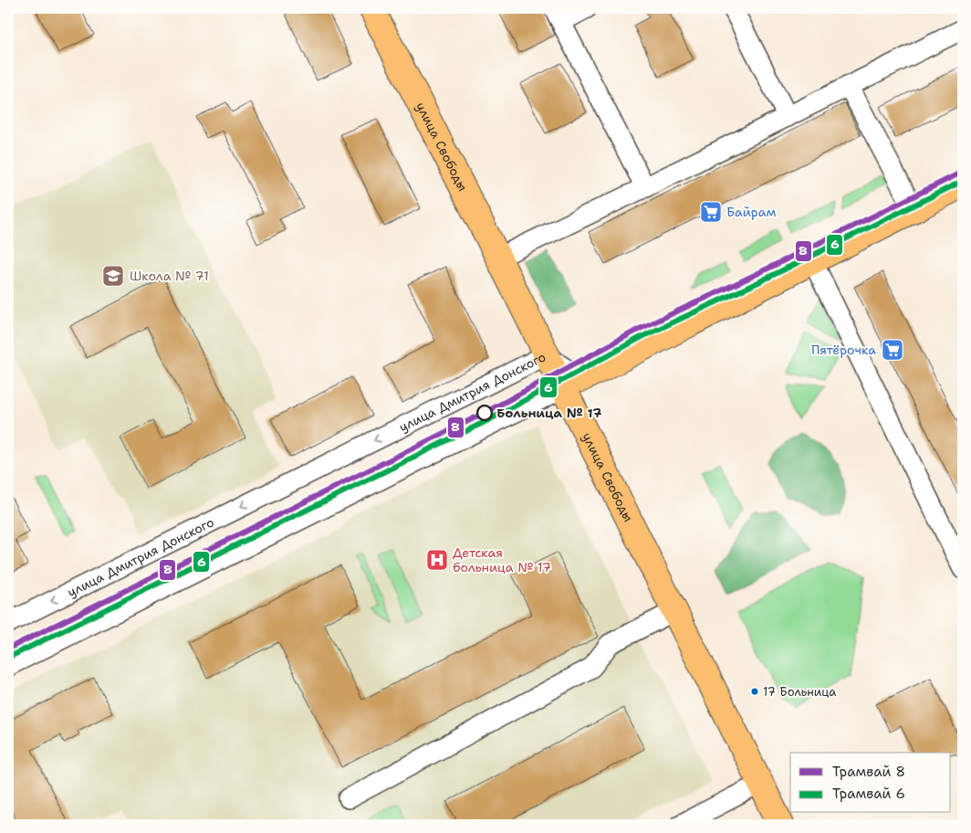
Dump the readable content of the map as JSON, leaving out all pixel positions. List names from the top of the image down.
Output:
{
  "streets": {
    "main road": ["улица Свободы"],
    "street": ["улица Дмитрия Донского"]
  },
  "crossings": [
    ["улица Свободы", "улица Дмитрия Донского"]
  ],
  "places": {
    "supermarket": ["Байрам", "Пятёрочка"],
    "school or university": ["Школа № 71"],
    "other": ["Больница № 17", "17 Больница"],
    "hospital": ["Детская больница № 17"]
  },
  "lines": ["tram line 8", "tram line 6"],
  "legend": ["Трамвай 8", "Трамвай 6"]
}
